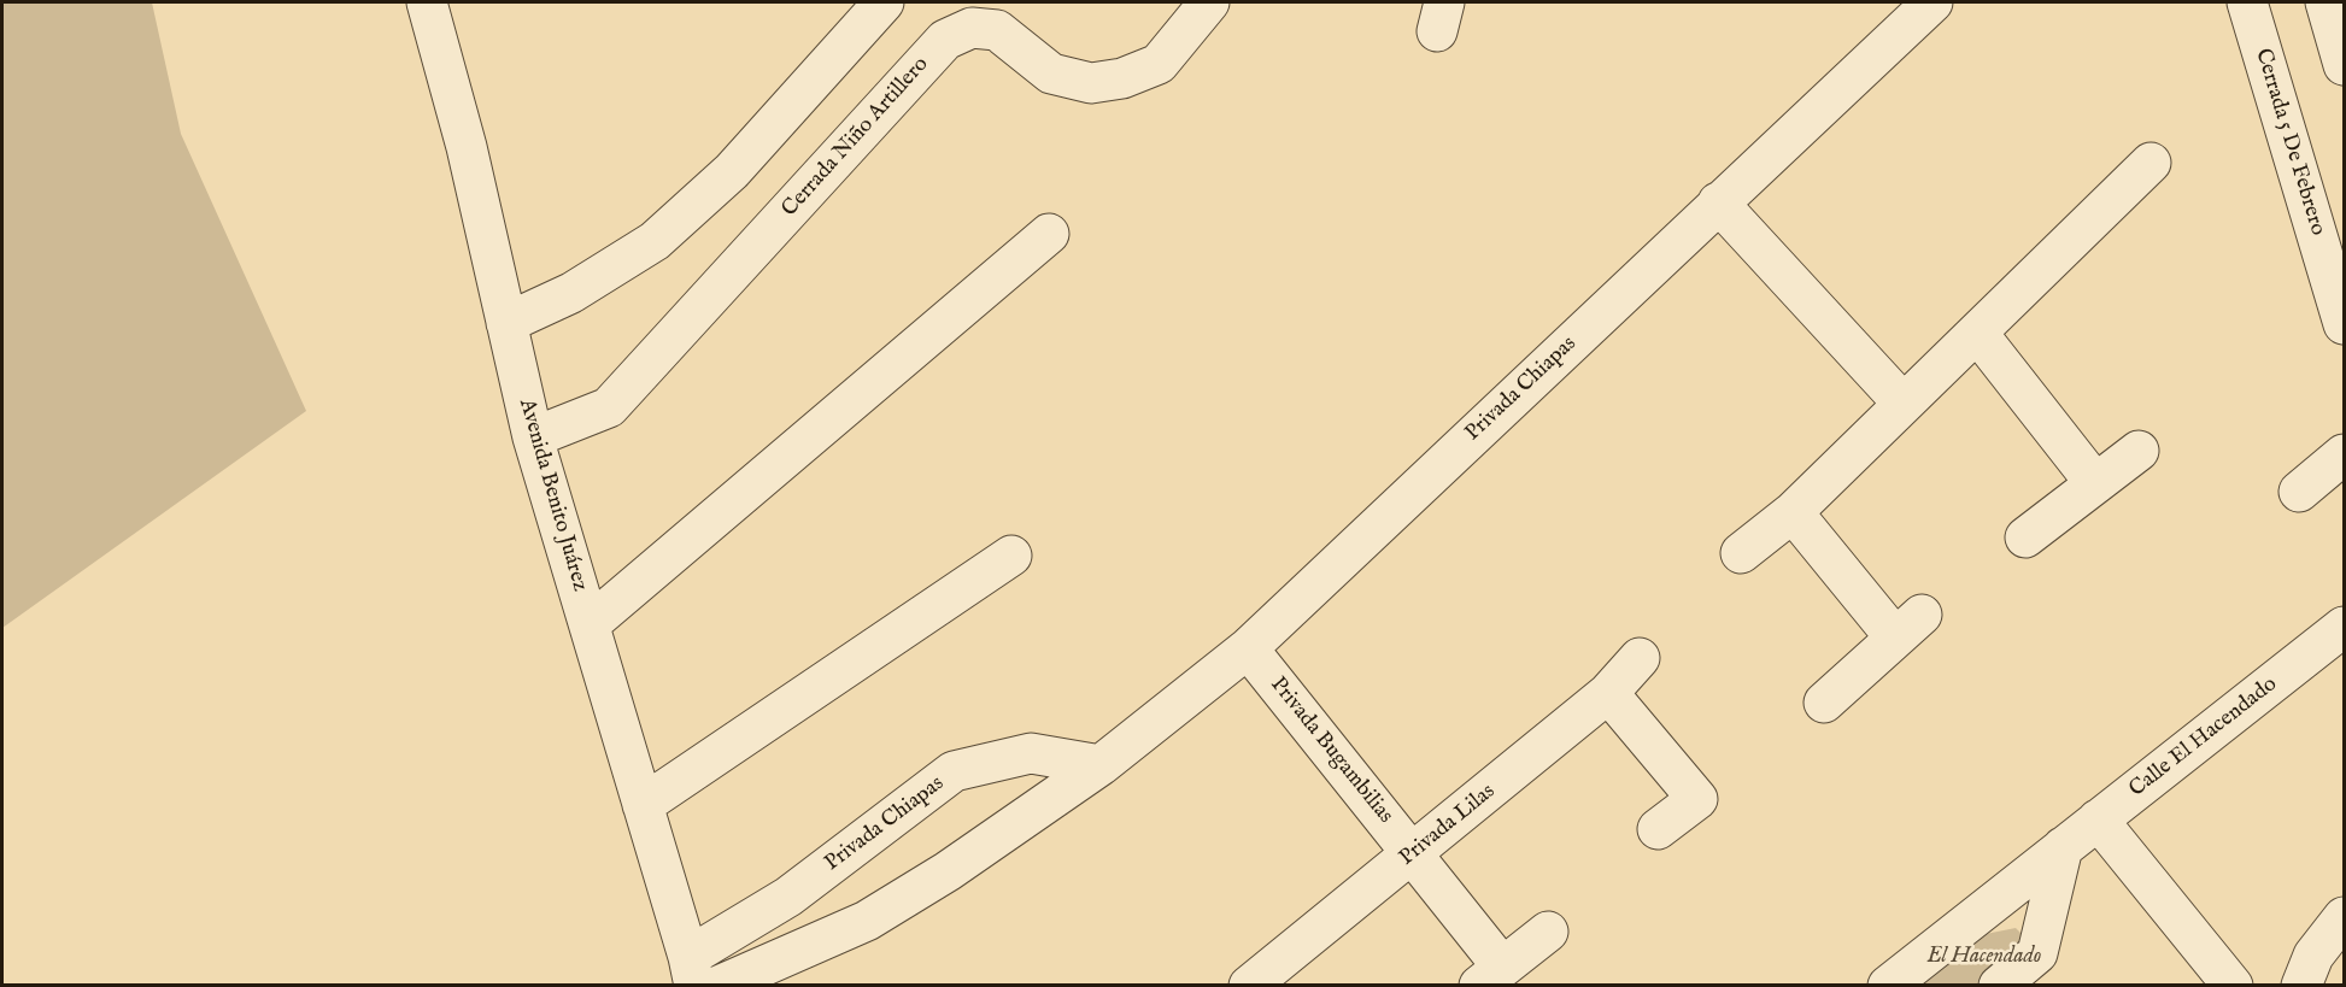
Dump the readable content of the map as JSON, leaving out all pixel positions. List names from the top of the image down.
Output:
{
  "streets": {
    "street": [
      "Cerrada Niño Artillero",
      "Cerrada 5 De Febrero",
      "Privada Chiapas",
      "Avenida Benito Juárez",
      "Calle El Hacendado",
      "Privada Bugambilias",
      "Privada Lilas"
    ]
  },
  "crossings": [
    ["Cerrada Niño Artillero", "Avenida Benito Juárez"],
    ["Privada Chiapas", "Avenida Benito Juárez"],
    ["Privada Chiapas", "Privada Bugambilias"],
    ["Privada Bugambilias", "Privada Lilas"]
  ],
  "parks": ["El Hacendado"]
}
